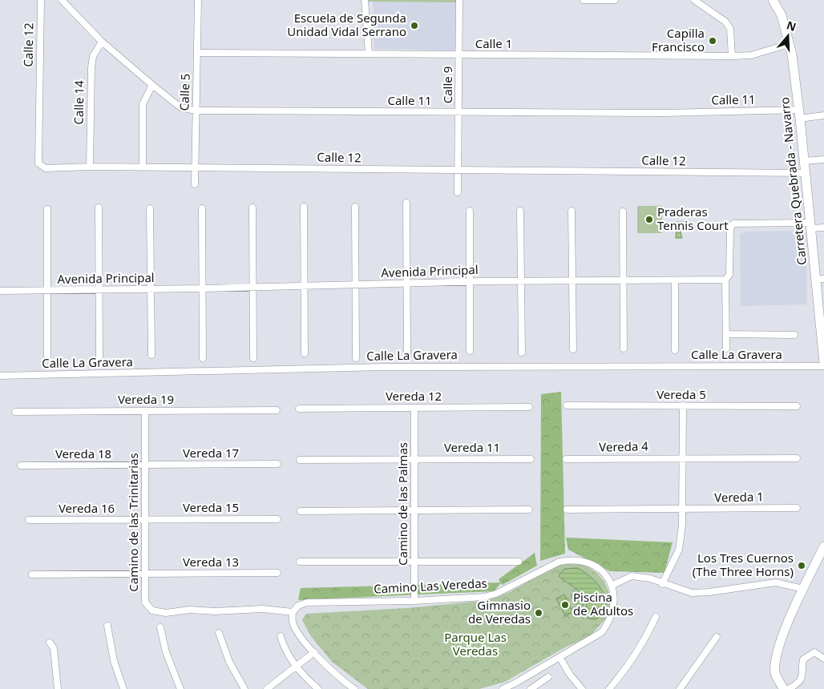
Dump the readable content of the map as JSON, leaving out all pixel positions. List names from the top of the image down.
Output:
{
  "streets": {
    "street": [
      "Calle 1",
      "Calle 12",
      "Calle 9",
      "Calle 5",
      "Calle 11",
      "Calle 14",
      "Carretera Quebrada - Navarro",
      "Avenida Principal",
      "Calle La Gravera",
      "Vereda 5",
      "Vereda 12",
      "Vereda 19",
      "Vereda 4",
      "Vereda 11",
      "Vereda 17",
      "Vereda 18",
      "Vereda 1",
      "Camino de las Palmas",
      "Vereda 15",
      "Vereda 16",
      "Camino de las Trinitarias",
      "Vereda 13",
      "Camino Las Veredas"
    ]
  },
  "crossings": [
    ["Calle 1", "Calle 9"],
    ["Calle 1", "Calle 5"],
    ["Calle 1", "Carretera Quebrada - Navarro"],
    ["Calle 12", "Calle 9"],
    ["Calle 12", "Calle 5"],
    ["Calle 12", "Calle 14"],
    ["Calle 12", "Carretera Quebrada - Navarro"],
    ["Calle 9", "Calle 11"],
    ["Calle 5", "Calle 11"],
    ["Calle 11", "Calle 14"],
    ["Calle 11", "Carretera Quebrada - Navarro"],
    ["Carretera Quebrada - Navarro", "Calle La Gravera"],
    ["Vereda 12", "Camino de las Palmas"],
    ["Vereda 19", "Camino de las Trinitarias"],
    ["Vereda 11", "Camino de las Palmas"],
    ["Vereda 17", "Vereda 18"],
    ["Vereda 17", "Camino de las Trinitarias"],
    ["Vereda 18", "Camino de las Trinitarias"],
    ["Camino de las Palmas", "Camino Las Veredas"],
    ["Vereda 15", "Vereda 16"],
    ["Vereda 15", "Camino de las Trinitarias"],
    ["Vereda 16", "Camino de las Trinitarias"],
    ["Camino de las Trinitarias", "Vereda 13"],
    ["Camino de las Trinitarias", "Camino Las Veredas"]
  ],
  "parks": ["Parque Las Veredas"],
  "places": [
    "Escuela de Segunda Unidad Vidal Serrano",
    "Capilla Francisco",
    "Praderas Tennis Court",
    "Los Tres Cuernos (The Three Horns)",
    "Piscina de Adultos",
    "Gimnasio de Veredas"
  ],
  "north": "top"
}
